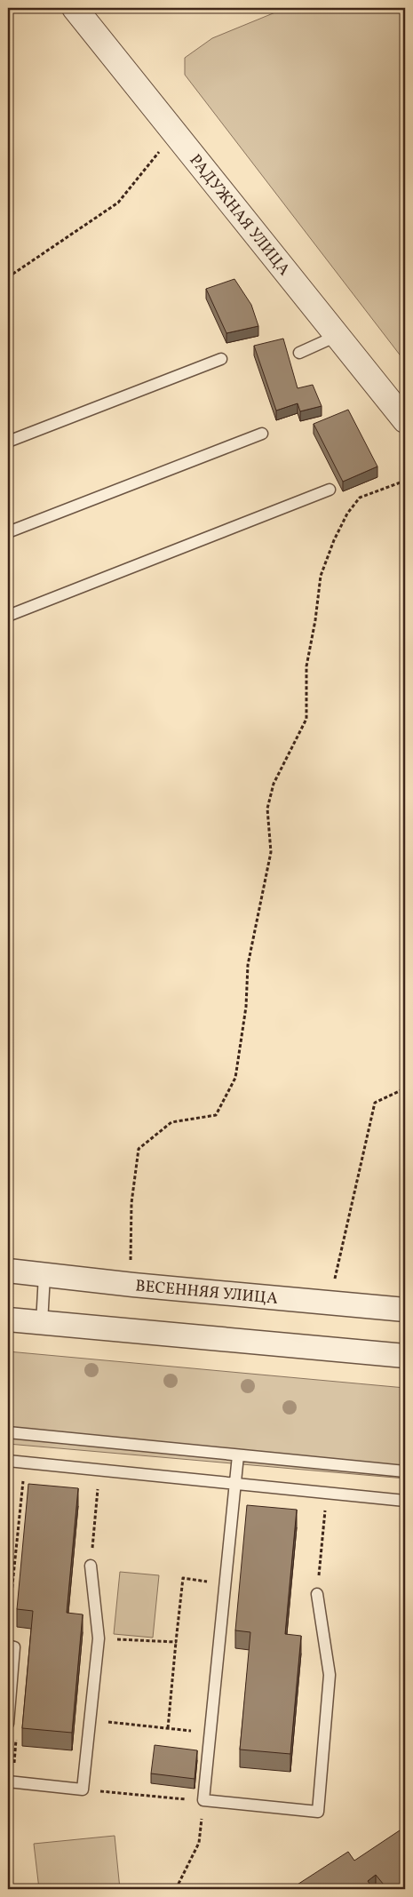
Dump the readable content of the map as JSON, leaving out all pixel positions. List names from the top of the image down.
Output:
{
  "streets": {
    "street": ["РАДУЖНАЯ УЛИЦА", "ВЕСЕННЯЯ УЛИЦА"]
  }
}
